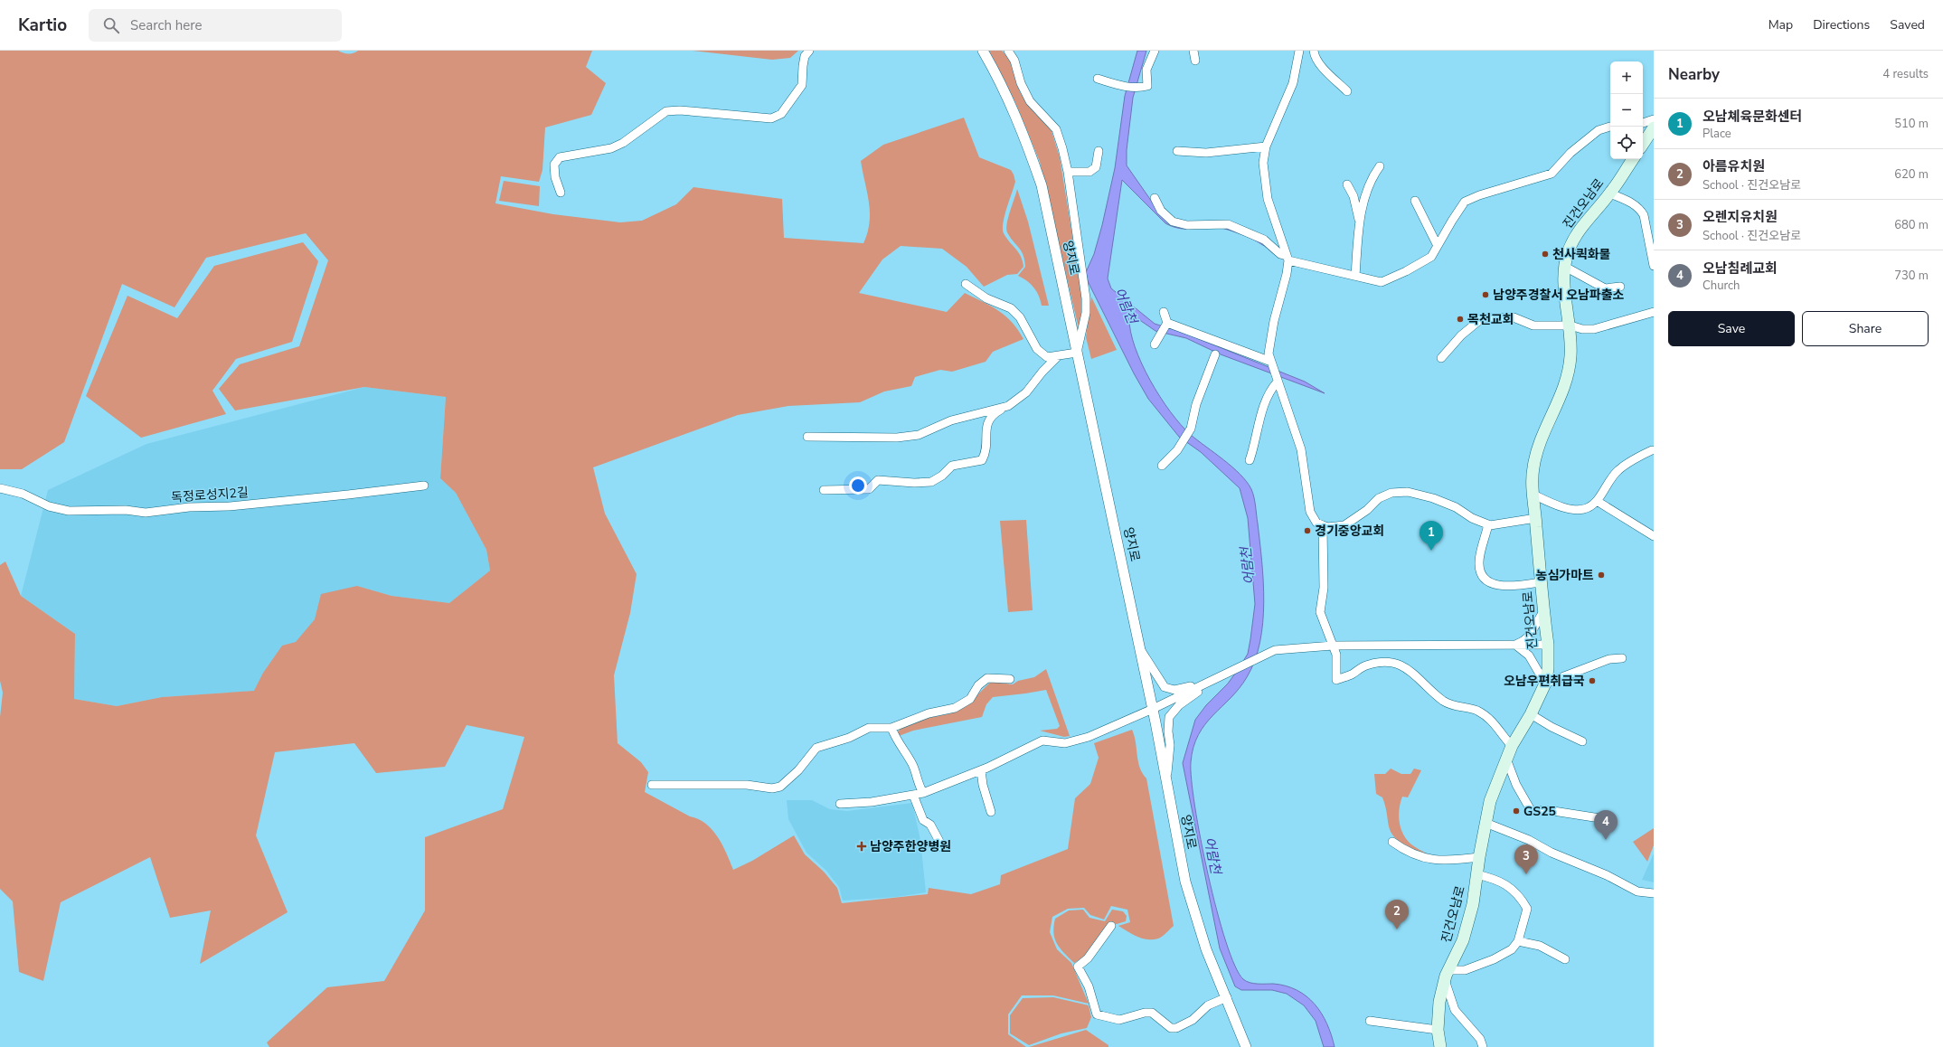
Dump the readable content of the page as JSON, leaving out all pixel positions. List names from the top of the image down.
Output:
{
  "streets": {
    "main road": ["진건오남로"],
    "street": ["양지로", "독정로성지2길"]
  },
  "water": ["어람천"],
  "places": {
    "other": [
      "천사퀵화물",
      "남양주경찰서 오남파출소",
      "목천교회",
      "경기중앙교회",
      "농심가마트",
      "오남우편취급국",
      "GS25"
    ],
    "health": ["남양주한양병원"]
  },
  "page": {
    "header": "Kartio",
    "search": "Search here",
    "nav": ["Map", "Directions", "Saved"],
    "heading": ["Nearby", "4 results"],
    "map_buttons": ["+", "−"],
    "list": [
      {
        "mark": "1",
        "name": "오남쳬육문화센터",
        "note": "Place",
        "value": "510 m"
      },
      {
        "mark": "2",
        "name": "아름유치원",
        "note": "School · 진건오남로",
        "value": "620 m"
      },
      {
        "mark": "3",
        "name": "오렌지유치원",
        "note": "School · 진건오남로",
        "value": "680 m"
      },
      {
        "mark": "4",
        "name": "오남침례교회",
        "note": "Church",
        "value": "730 m"
      }
    ],
    "buttons": ["Save", "Share"],
    "pins": [
      "1",
      "4",
      "3",
      "2"
    ]
  }
}
